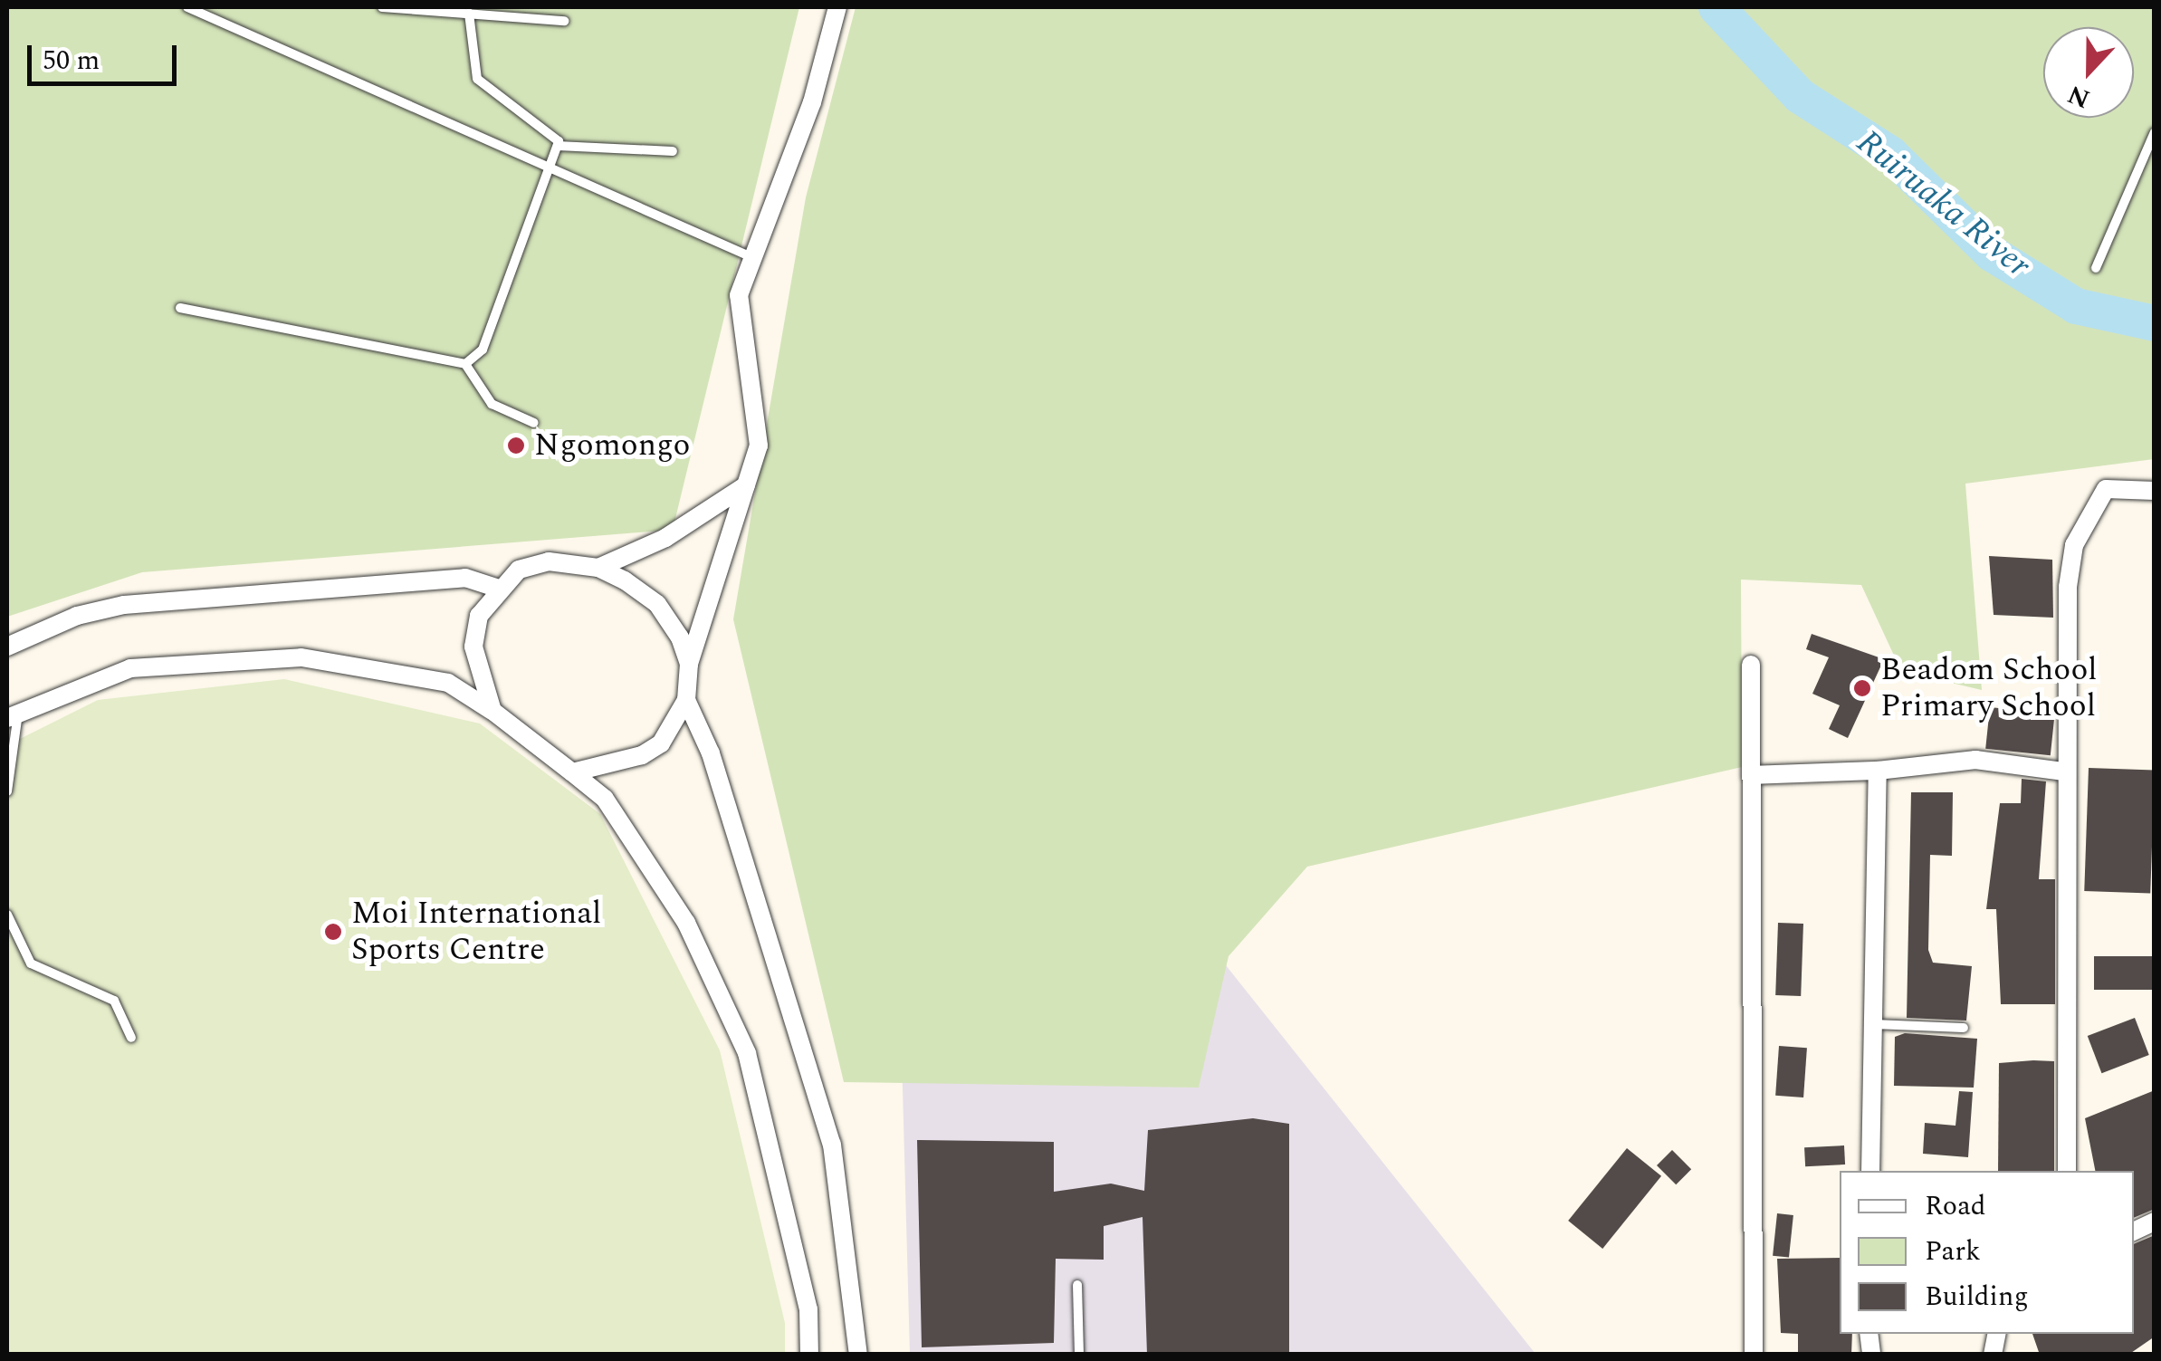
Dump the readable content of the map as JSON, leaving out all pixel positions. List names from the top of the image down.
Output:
{
  "water": ["Ruiruaka River"],
  "places": ["Ngomongo", "Beadom School Primary School", "Moi International Sports Centre"],
  "legend": ["Road", "Park", "Building"],
  "scale_bar": "50 m",
  "north": "bottom"
}
